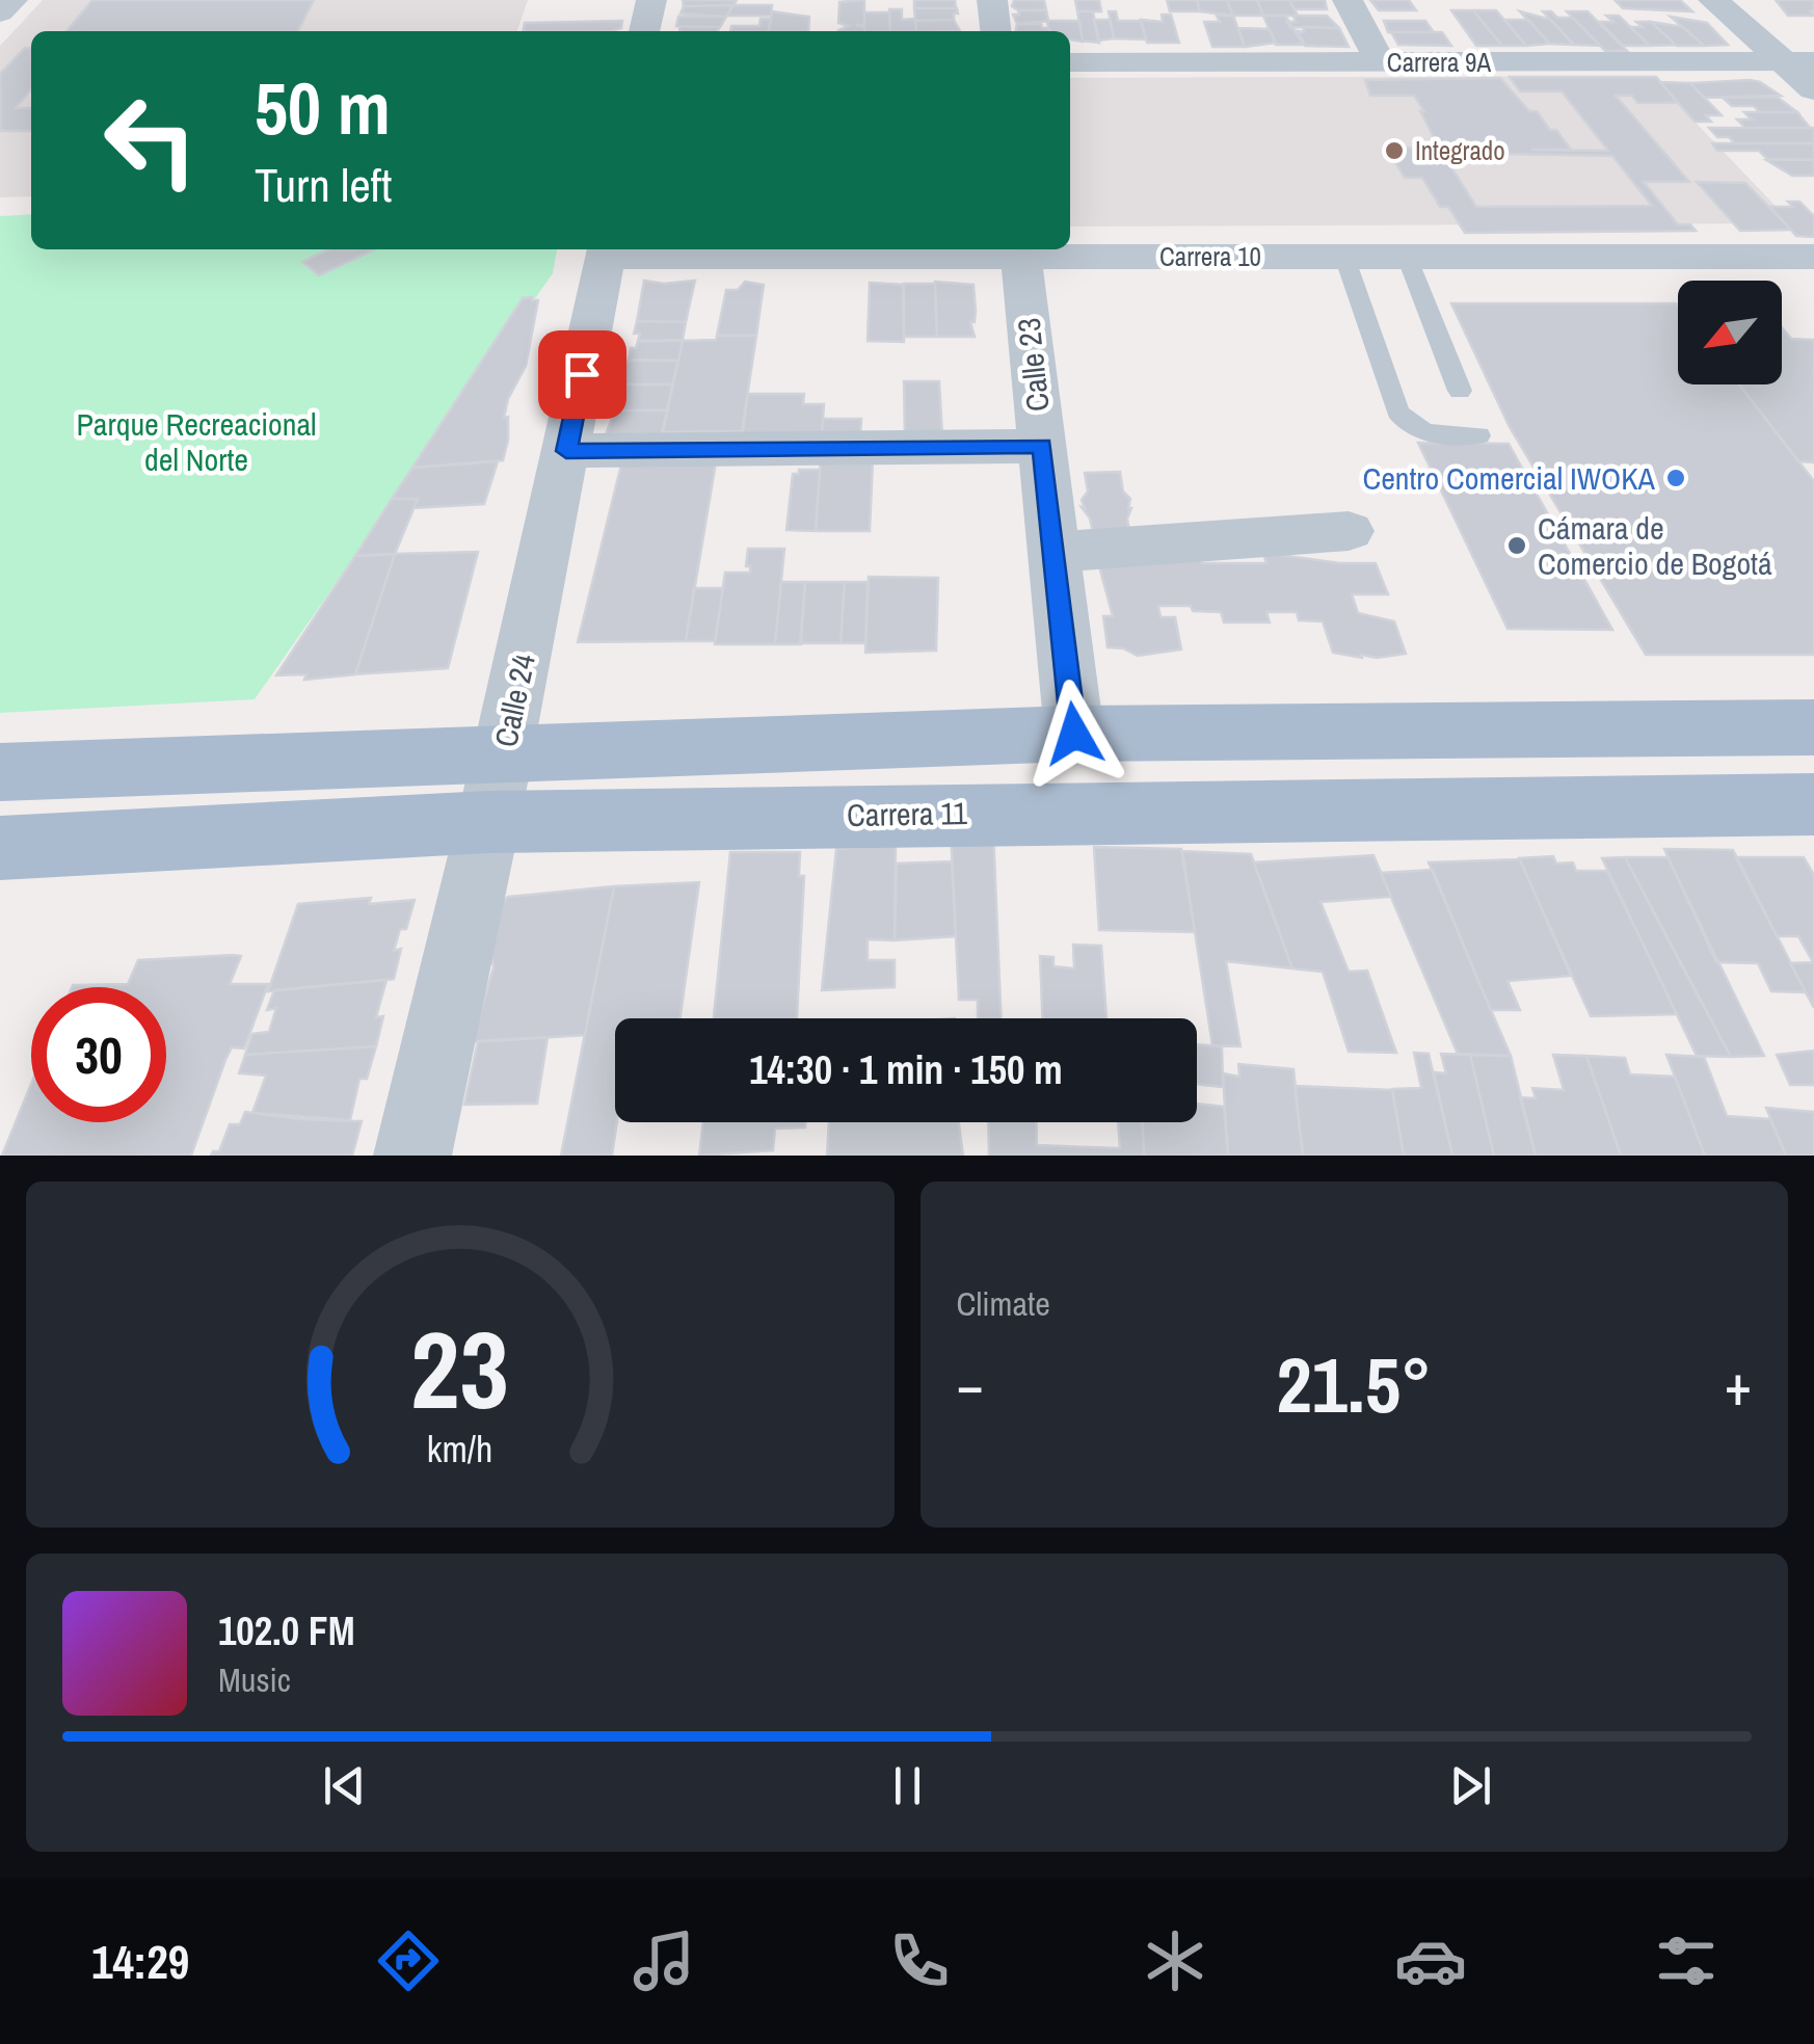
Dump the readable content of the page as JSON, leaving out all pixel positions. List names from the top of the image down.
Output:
{
  "streets": {
    "main road": ["Carrera 11"],
    "street": [
      "Carrera 9A",
      "Carrera 10",
      "Calle 23",
      "Calle 24"
    ]
  },
  "crossings": [
    ["Carrera 10", "Calle 23"],
    ["Carrera 10", "Calle 24"],
    ["Calle 23", "Carrera 11"],
    ["Calle 24", "Carrera 11"]
  ],
  "parks": ["Parque Recreacional del Norte"],
  "places": ["Integrado", "Centro Comercial IWOKA", "Cámara de Comercio de Bogotá"],
  "north": "bottom left",
  "page": {
    "turn": ["50 m", "Turn left"],
    "limit": "30",
    "trip": "14:30 · 1 min · 150 m",
    "tile": "Climate",
    "heat": ["−", "21.5°", "+"],
    "song": ["102.0 FM", "Music"],
    "tabs": "14:29",
    "gauge": ["23", "km/h"]
  }
}
